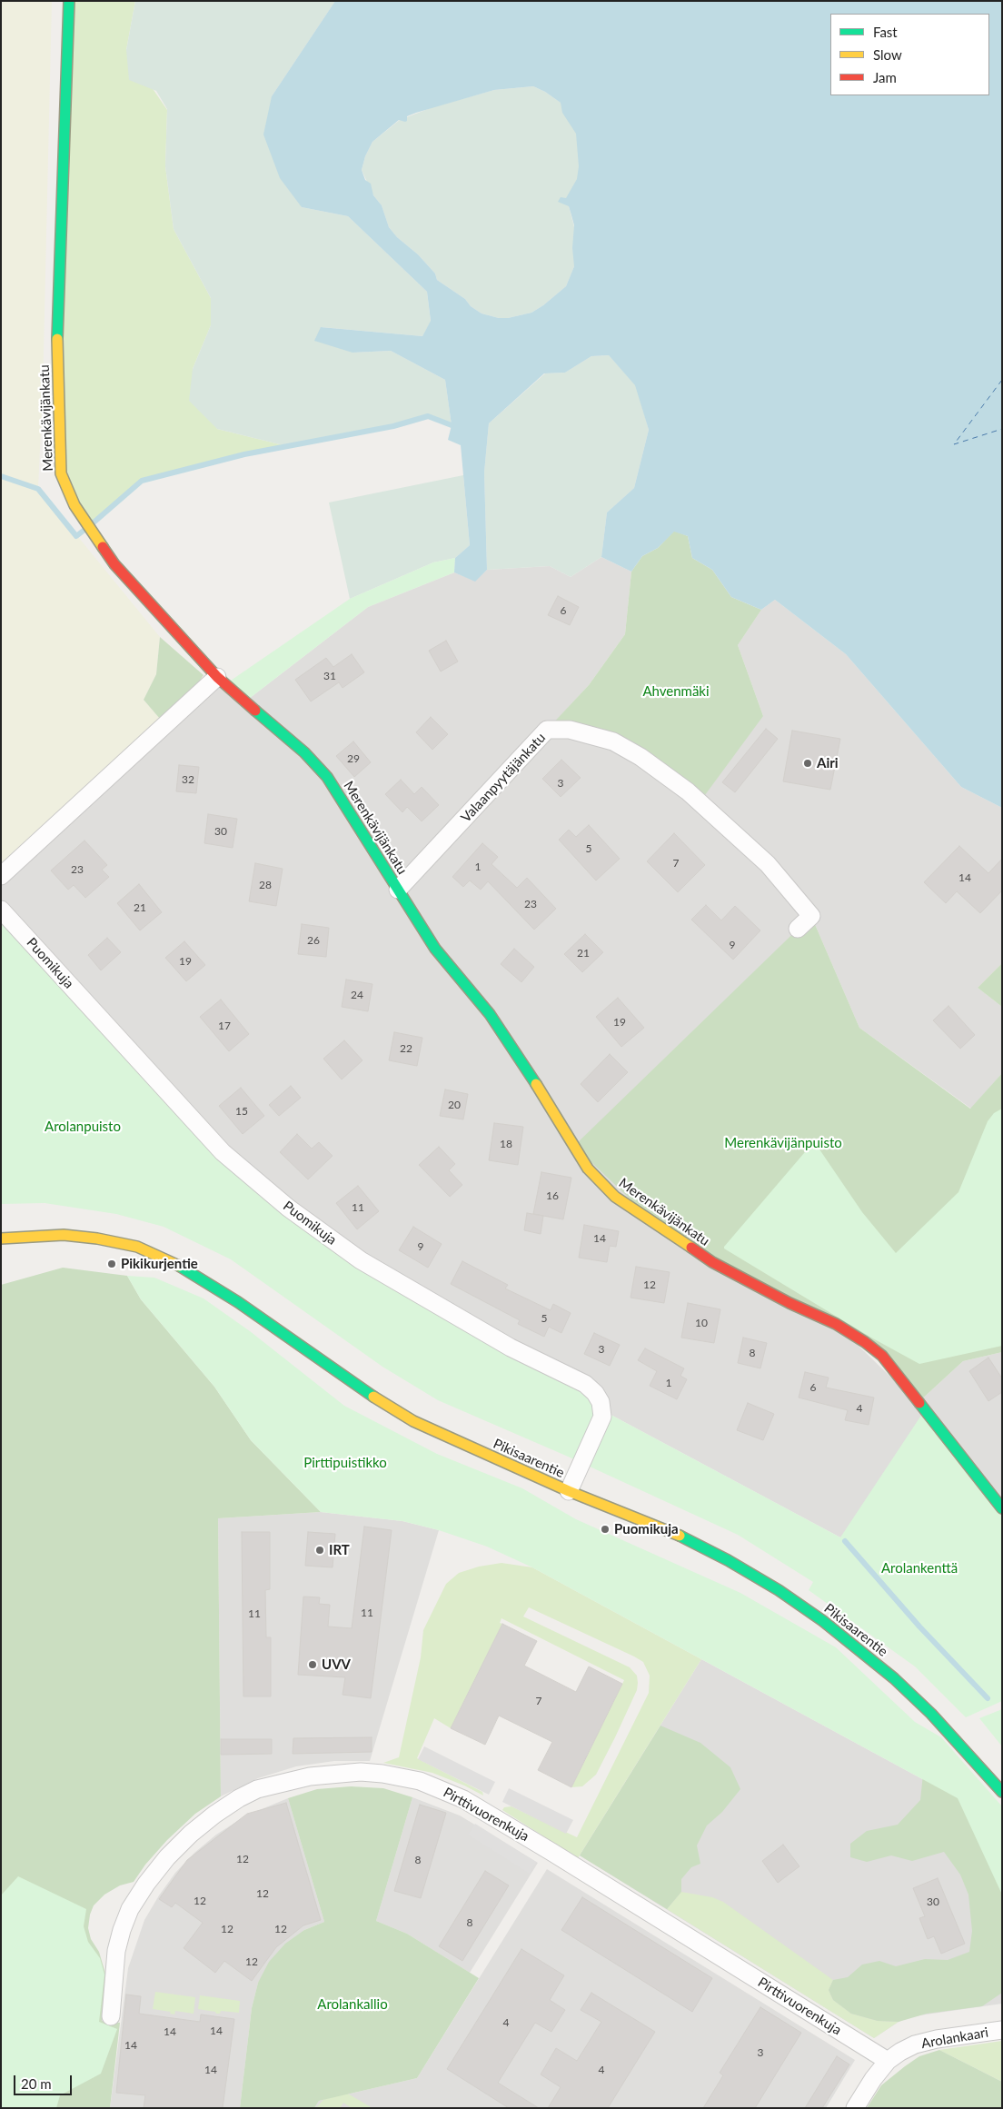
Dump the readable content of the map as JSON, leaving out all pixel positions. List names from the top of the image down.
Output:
{
  "streets": {
    "street": [
      "Merenkävijänkatu",
      "Valaanpyytäjänkatu",
      "Puomikuja",
      "Pikisaarentie",
      "Pirttivuorenkuja",
      "Arolankaari"
    ]
  },
  "crossings": [
    ["Merenkävijänkatu", "Valaanpyytäjänkatu"],
    ["Puomikuja", "Pikisaarentie"],
    ["Pirttivuorenkuja", "Arolankaari"]
  ],
  "parks": [
    "Ahvenmäki",
    "Arolanpuisto",
    "Merenkävijänpuisto",
    "Pirttipuistikko",
    "Arolankenttä",
    "Arolankallio"
  ],
  "places": [
    "Airi",
    "Pikikurjentie",
    "Puomikuja",
    "IRT",
    "UVV"
  ],
  "house_numbers": [
    "6",
    "31",
    "29",
    "32",
    "3",
    "30",
    "5",
    "7",
    "1",
    "23",
    "14",
    "28",
    "23",
    "21",
    "26",
    "9",
    "21",
    "19",
    "24",
    "19",
    "17",
    "22",
    "20",
    "15",
    "18",
    "16",
    "11",
    "14",
    "9",
    "12",
    "5",
    "10",
    "3",
    "8",
    "1",
    "6",
    "4",
    "11",
    "11",
    "7",
    "12",
    "8",
    "12",
    "12",
    "30",
    "8",
    "12",
    "12",
    "12",
    "4",
    "14",
    "14",
    "14",
    "3",
    "14",
    "4"
  ],
  "legend": ["Fast", "Slow", "Jam"],
  "scale_bar": "20 m"
}
